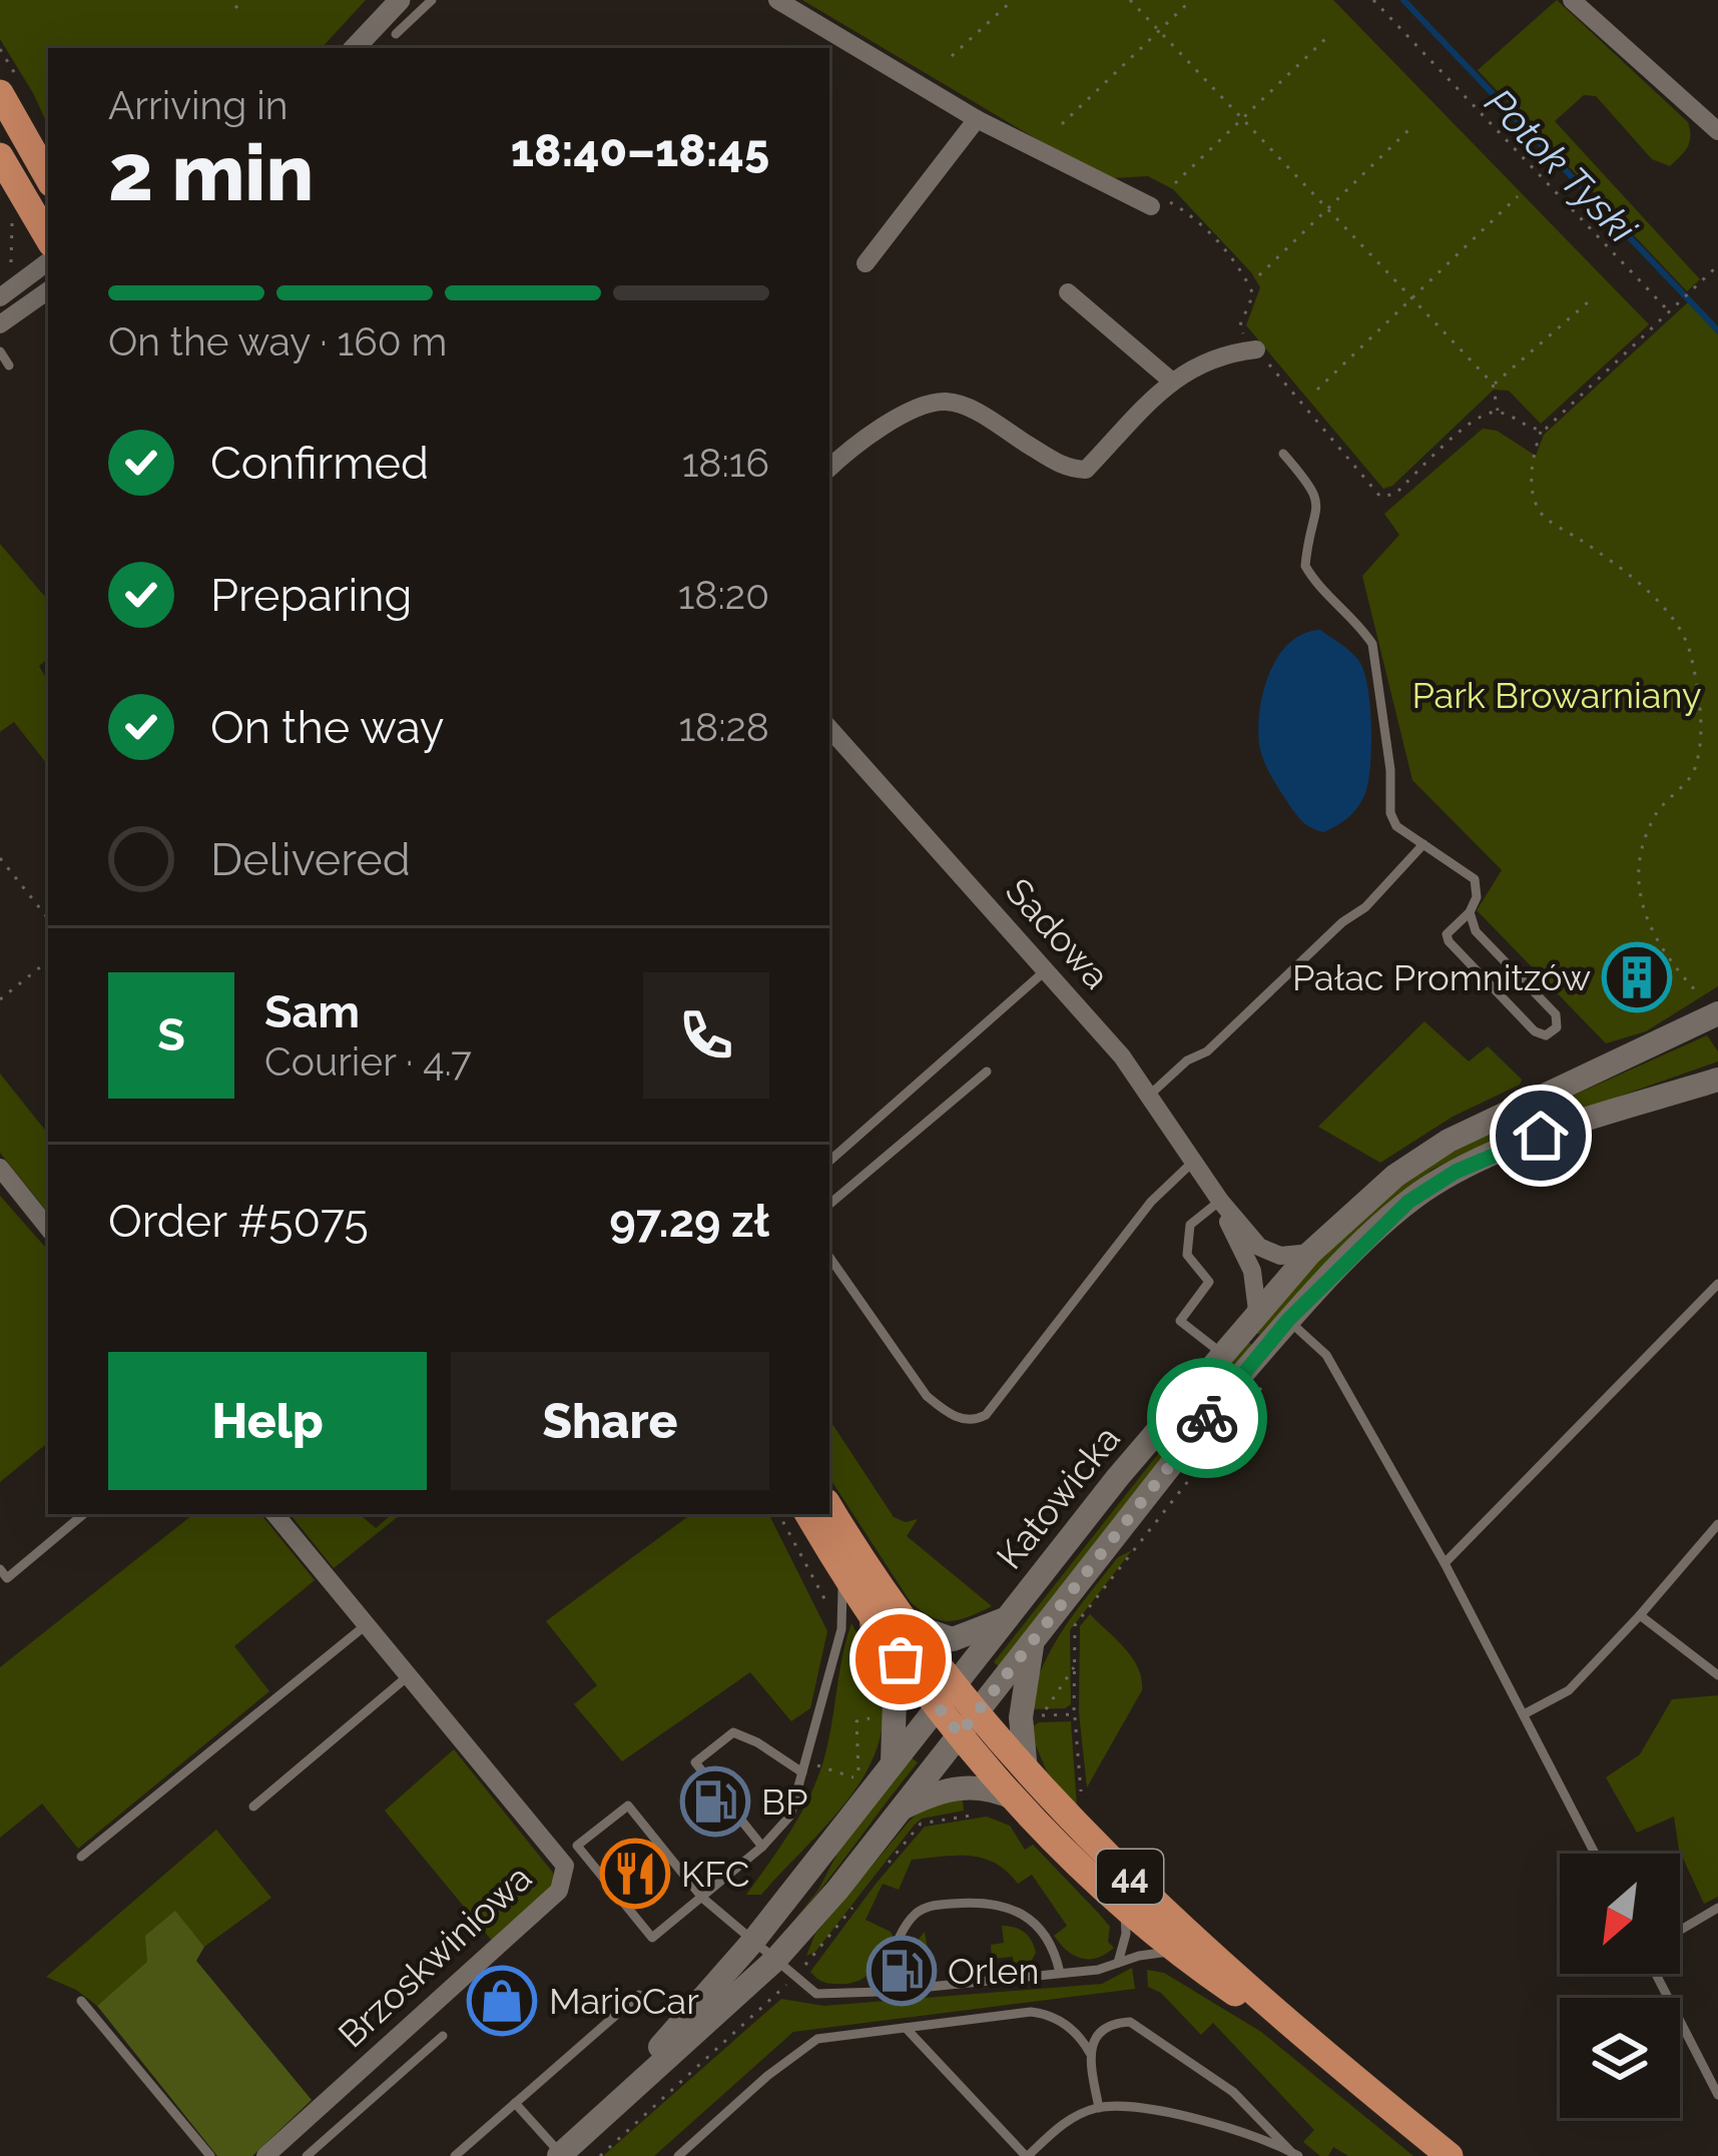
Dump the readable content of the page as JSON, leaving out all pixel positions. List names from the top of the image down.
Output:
{
  "streets": {
    "main road": ["Katowicka", "44"],
    "street": ["Sadowa", "Brzoskwiniowa"]
  },
  "crossings": [
    ["Sadowa", "Katowicka"],
    ["Katowicka", "44"]
  ],
  "water": ["Potok Tyski"],
  "parks": ["Park Browarniany"],
  "places": {
    "building": ["Pałac Promnitzów"],
    "fuel station": ["BP", "Orlen"],
    "restaurant": ["KFC"],
    "shop": ["MarioCar"]
  },
  "north": "bottom left",
  "page": {
    "heading": ["2 min", "Arriving in", "18:40–18:45"],
    "panel": [
      "Sam",
      "Courier · 4.7",
      "Order #5075",
      "97.29 zł"
    ],
    "bar": "On the way · 160 m",
    "list": [
      ["Confirmed", "18:16"],
      ["Preparing", "18:20"],
      ["On the way", "18:28"],
      "Delivered"
    ],
    "round": "S",
    "buttons": ["Help", "Share"]
  }
}
